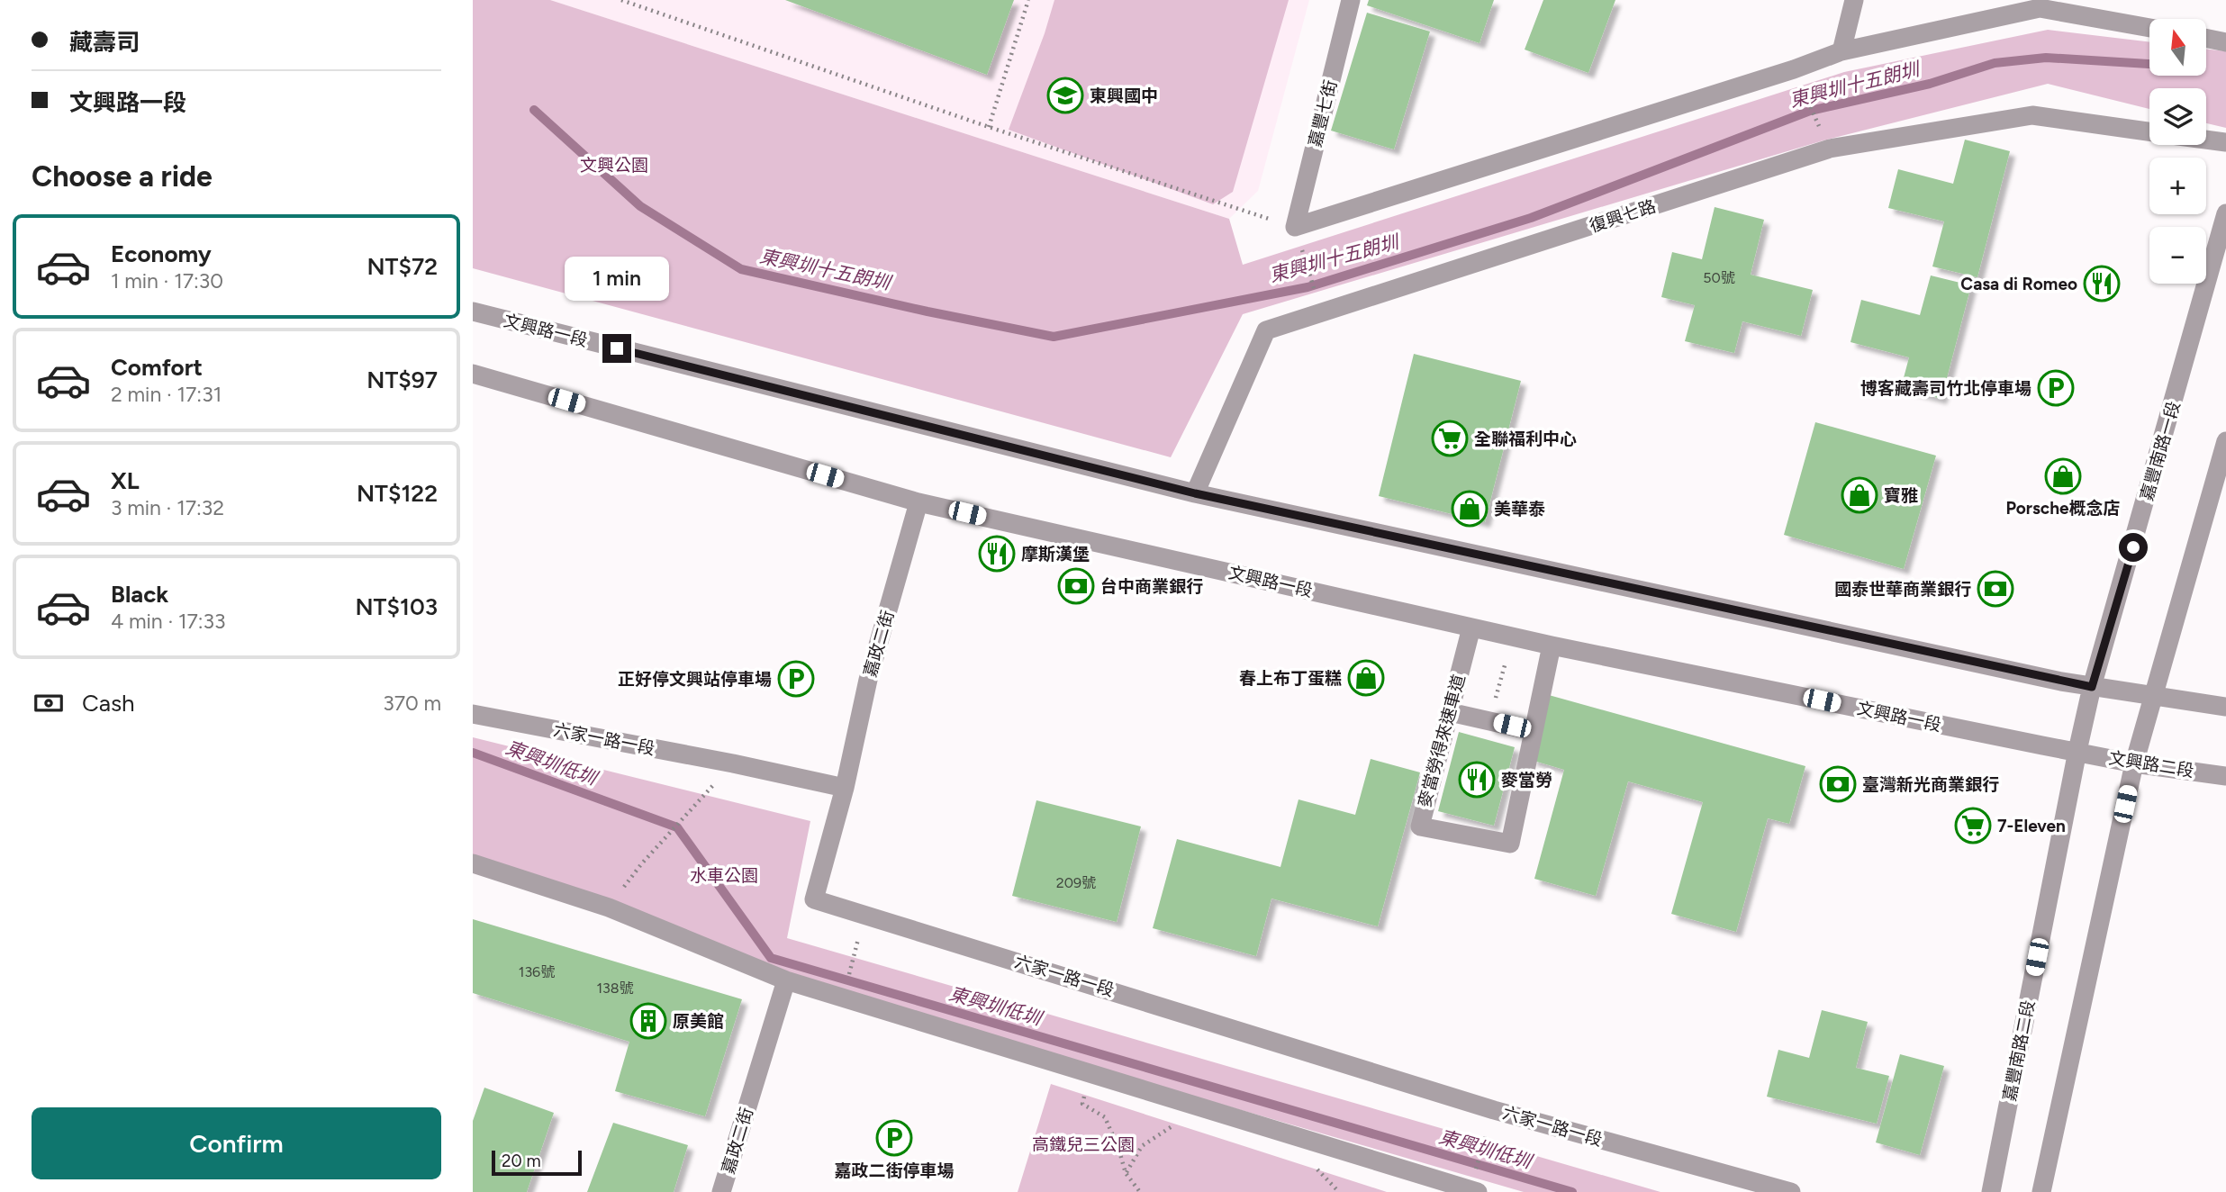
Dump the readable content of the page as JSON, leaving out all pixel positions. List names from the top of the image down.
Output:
{
  "streets": {
    "street": [
      "嘉豐七街",
      "復興七路",
      "文興路一段",
      "嘉豐南路一段",
      "嘉政二街",
      "六家一路一段",
      "麥當勞得來速車道",
      "文興路二段",
      "嘉豐南路二段"
    ]
  },
  "crossings": [
    ["復興七路", "文興路一段"],
    ["文興路一段", "嘉豐南路一段"],
    ["文興路一段", "嘉政二街"],
    ["文興路一段", "麥當勞得來速車道"],
    ["文興路一段", "文興路二段"],
    ["文興路一段", "嘉豐南路二段"],
    ["嘉豐南路一段", "嘉豐南路二段"],
    ["嘉政二街", "六家一路一段"],
    ["文興路二段", "嘉豐南路二段"]
  ],
  "water": ["東興圳十五朗圳", "東興圳低圳"],
  "parks": ["文興公園", "水車公園", "高鐵兒三公園"],
  "places": {
    "school or university": ["東興國中"],
    "restaurant": ["Casa di Romeo", "摩斯漢堡", "麥當勞"],
    "parking": ["博客藏壽司竹北停車場", "正好停文興站停車場", "嘉政二街停車場"],
    "supermarket": ["全聯福利中心", "7-Eleven"],
    "shop": [
      "Porsche概念店",
      "寶雅",
      "美華泰",
      "春上布丁蛋糕"
    ],
    "bank": ["台中商業銀行", "國泰世華商業銀行", "臺灣新光商業銀行"],
    "building": ["原美館"]
  },
  "house_numbers": [
    "50號",
    "209號",
    "136號",
    "138號"
  ],
  "scale_bar": "20 m",
  "north": "top",
  "page": {
    "banner": ["藏壽司", "文興路一段"],
    "map_buttons": ["+", "−"],
    "heading": "Choose a ride",
    "list": [
      {
        "name": "Economy",
        "note": "1 min · 17:30",
        "value": "NT$72"
      },
      {
        "name": "Comfort",
        "note": "2 min · 17:31",
        "value": "NT$97"
      },
      {
        "name": "XL",
        "note": "3 min · 17:32",
        "value": "NT$122"
      },
      {
        "name": "Black",
        "note": "4 min · 17:33",
        "value": "NT$103"
      }
    ],
    "bubble": "1 min",
    "pay": ["Cash", "370 m"],
    "buttons": "Confirm",
    "scale": "20 m"
  }
}
